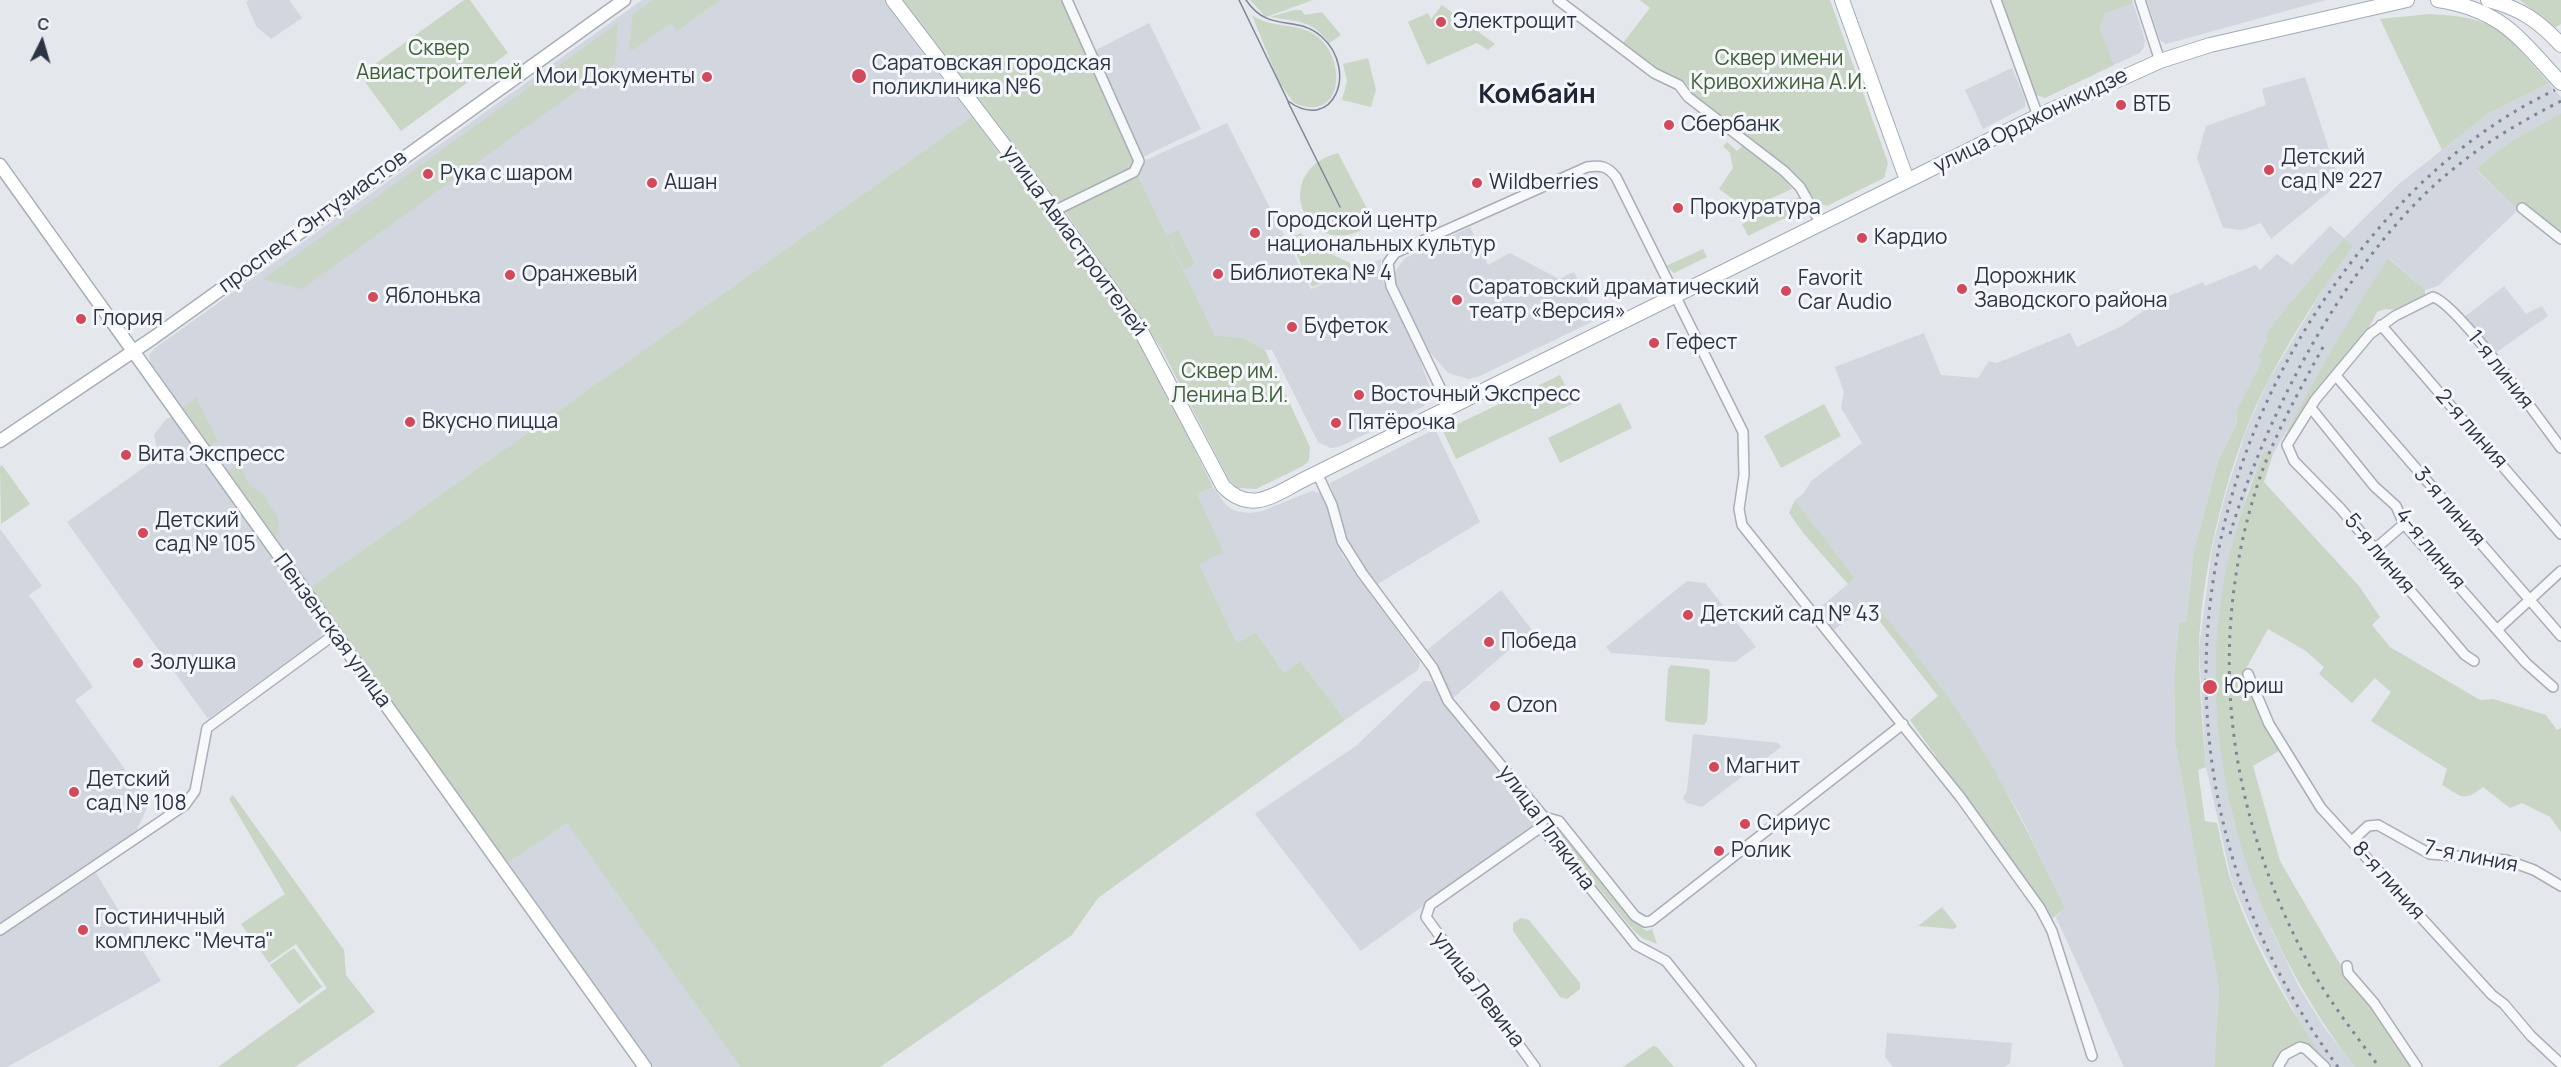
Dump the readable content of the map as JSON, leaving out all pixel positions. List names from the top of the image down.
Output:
{
  "streets": {
    "main road": ["улица Орджоникидзе", "улица Авиастроителей"],
    "street": [
      "проспект Энтузиастов",
      "1-я линия",
      "2-я линия",
      "3-я линия",
      "4-я линия",
      "5-я линия",
      "Пензенская улица",
      "улица Плякина",
      "7-я линия",
      "8-я линия",
      "улица Левина"
    ]
  },
  "crossings": [
    ["улица Орджоникидзе", "улица Авиастроителей"],
    ["улица Орджоникидзе", "улица Плякина"],
    ["проспект Энтузиастов", "Пензенская улица"],
    ["1-я линия", "2-я линия"],
    ["4-я линия", "5-я линия"],
    ["улица Плякина", "улица Левина"],
    ["7-я линия", "8-я линия"]
  ],
  "districts": ["Комбайн"],
  "parks": ["Сквер Авиастроителей", "Сквер имени Кривохижина А.И.", "Сквер им. Ленина В.И."],
  "places": [
    "Электрощит",
    "Саратовская городская поликлиника №6",
    "Мои Документы",
    "ВТБ",
    "Сбербанк",
    "Детский сад № 227",
    "Рука с шаром",
    "Ашан",
    "Wildberries",
    "Прокуратура",
    "Городской центр национальных культур",
    "Кардио",
    "Библиотека № 4",
    "Оранжевый",
    "Дорожник Заводского района",
    "Favorit Car Audio",
    "Яблонька",
    "Саратовский драматический театр «Версия»",
    "Глория",
    "Буфеток",
    "Гефест",
    "Восточный Экспресс",
    "Вкусно пицца",
    "Пятёрочка",
    "Вита Экспресс",
    "Детский сад № 105",
    "Детский сад № 43",
    "Победа",
    "Золушка",
    "Юриш",
    "Ozon",
    "Магнит",
    "Детский сад № 108",
    "Сириус",
    "Ролик",
    "Гостиничный комплекс \"Мечта\""
  ],
  "north": "top"
}
